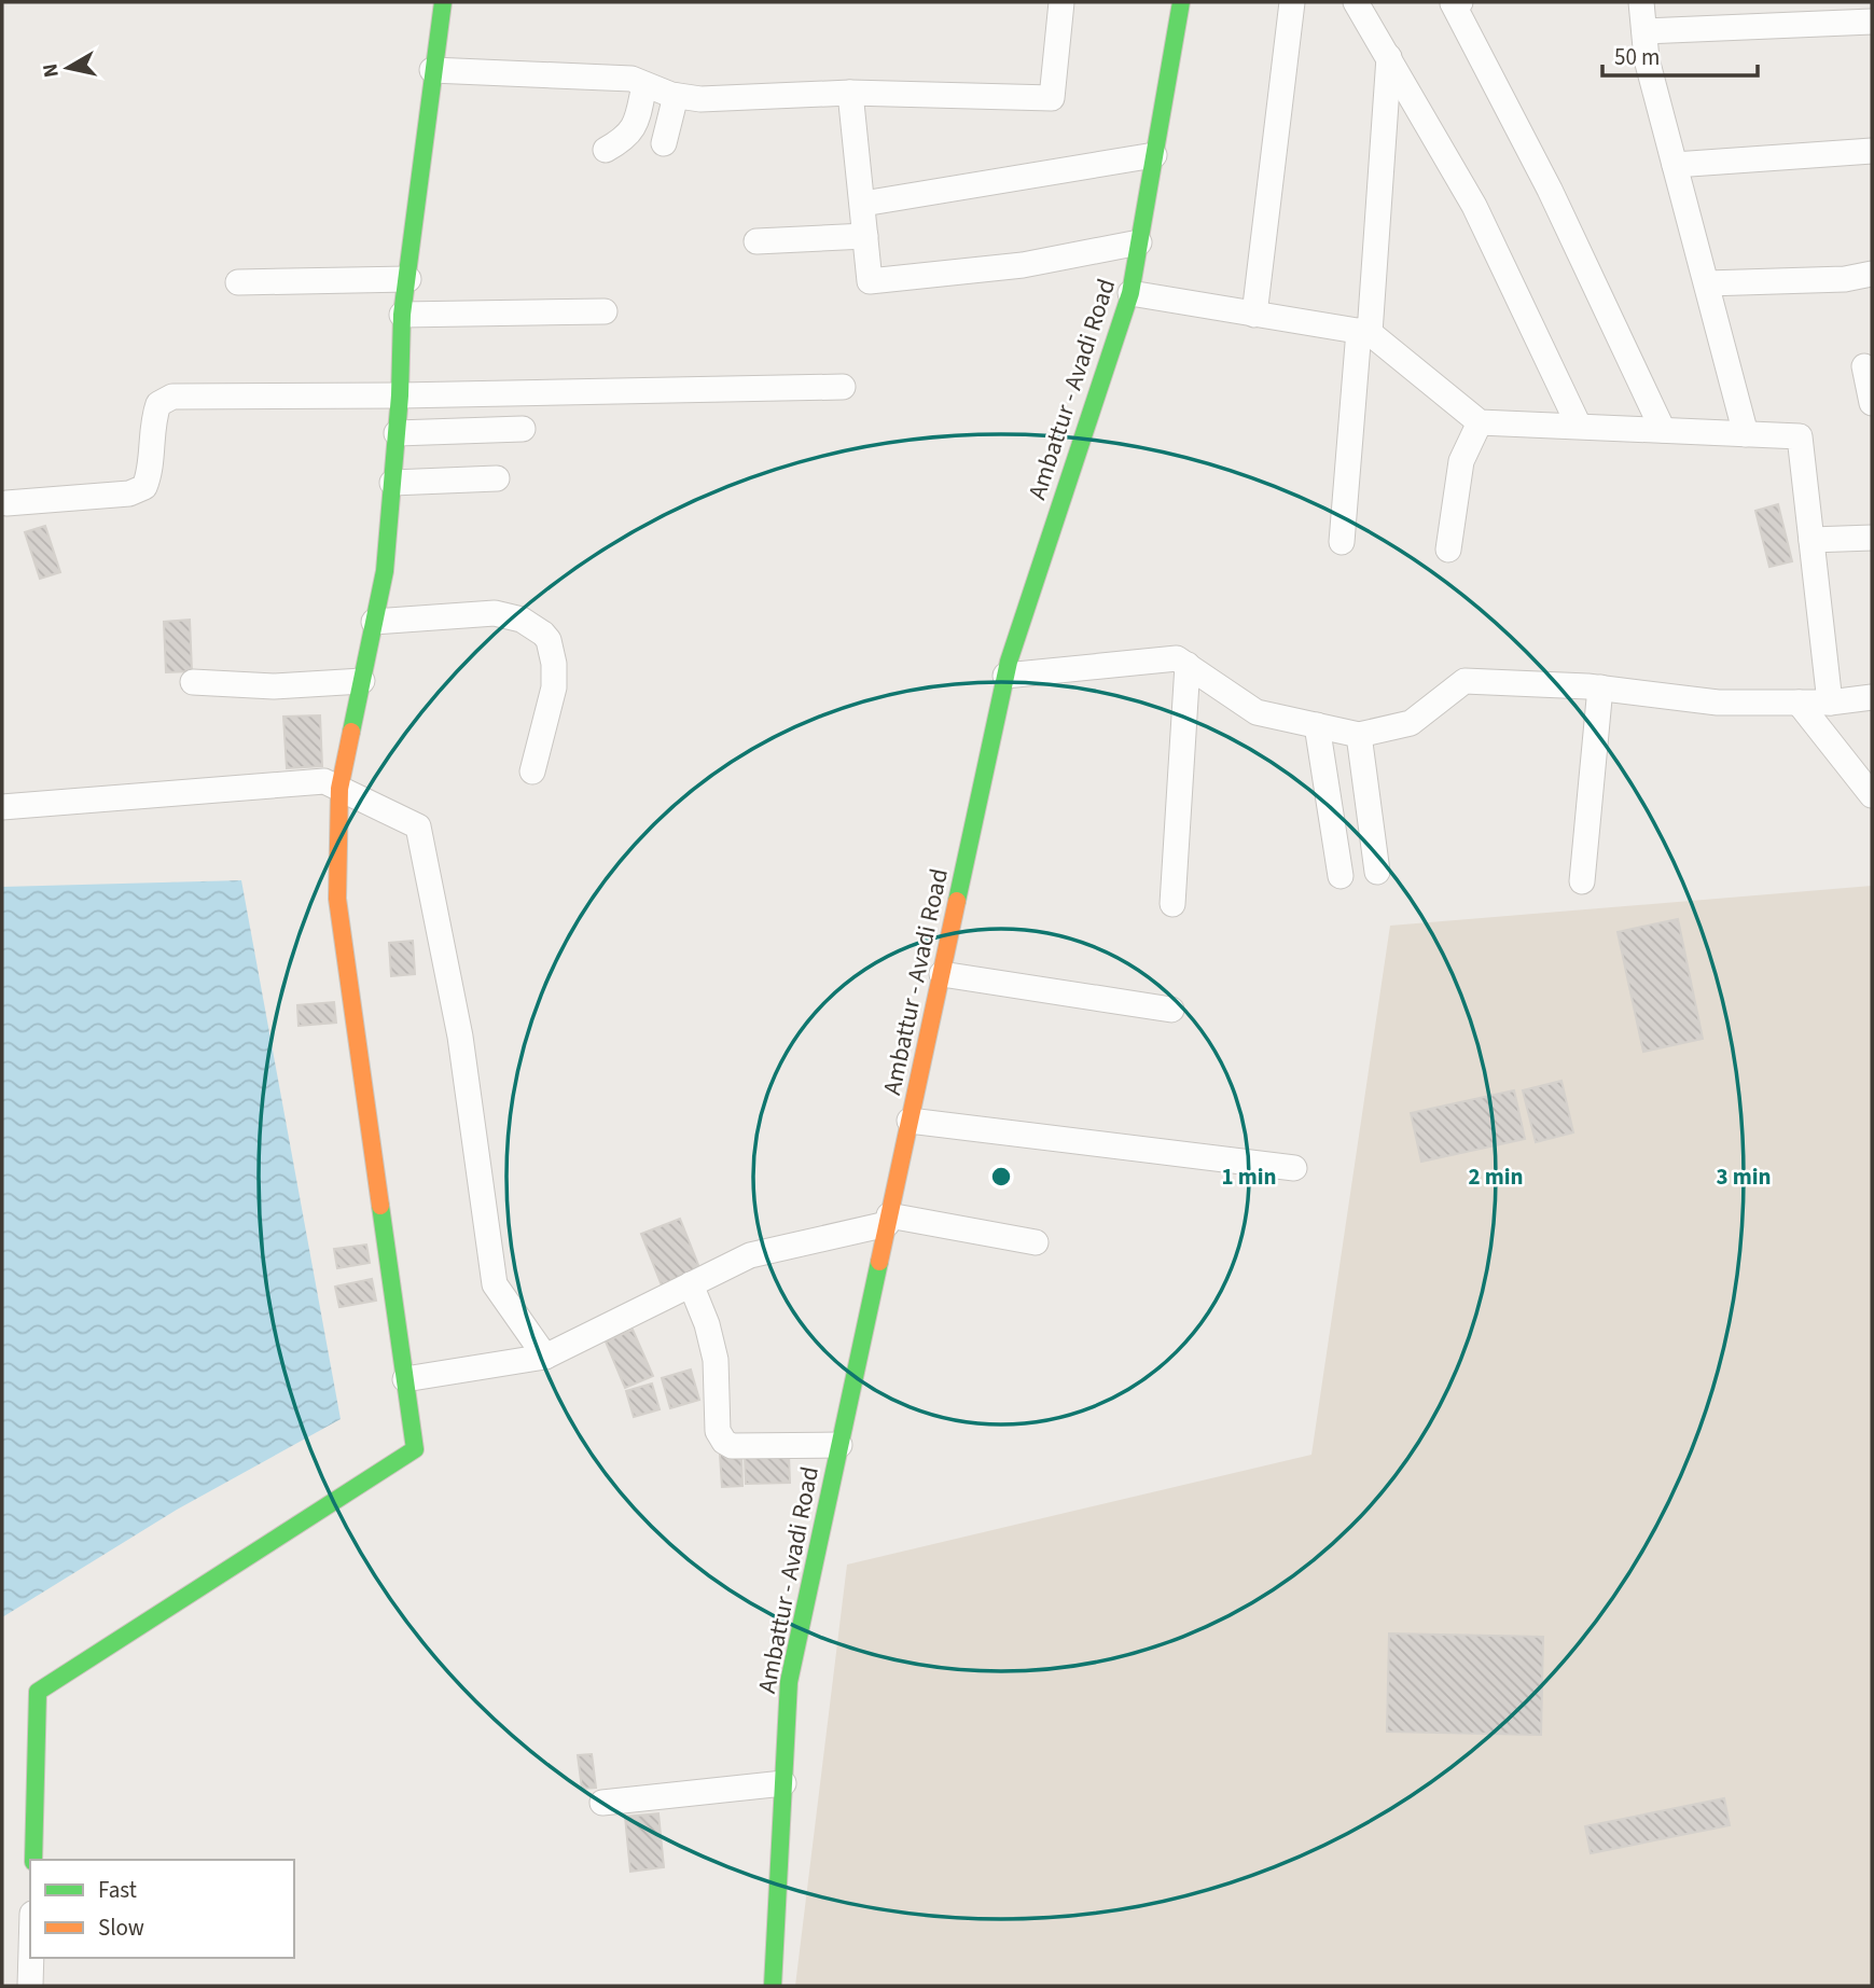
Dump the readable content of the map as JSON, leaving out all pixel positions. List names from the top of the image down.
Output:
{
  "streets": {
    "street": ["Ambattur - Avadi Road"]
  },
  "legend": ["Fast", "Slow"],
  "scale_bar": "50 m",
  "north": "left",
  "rings": ["1 min", "2 min", "3 min"]
}
